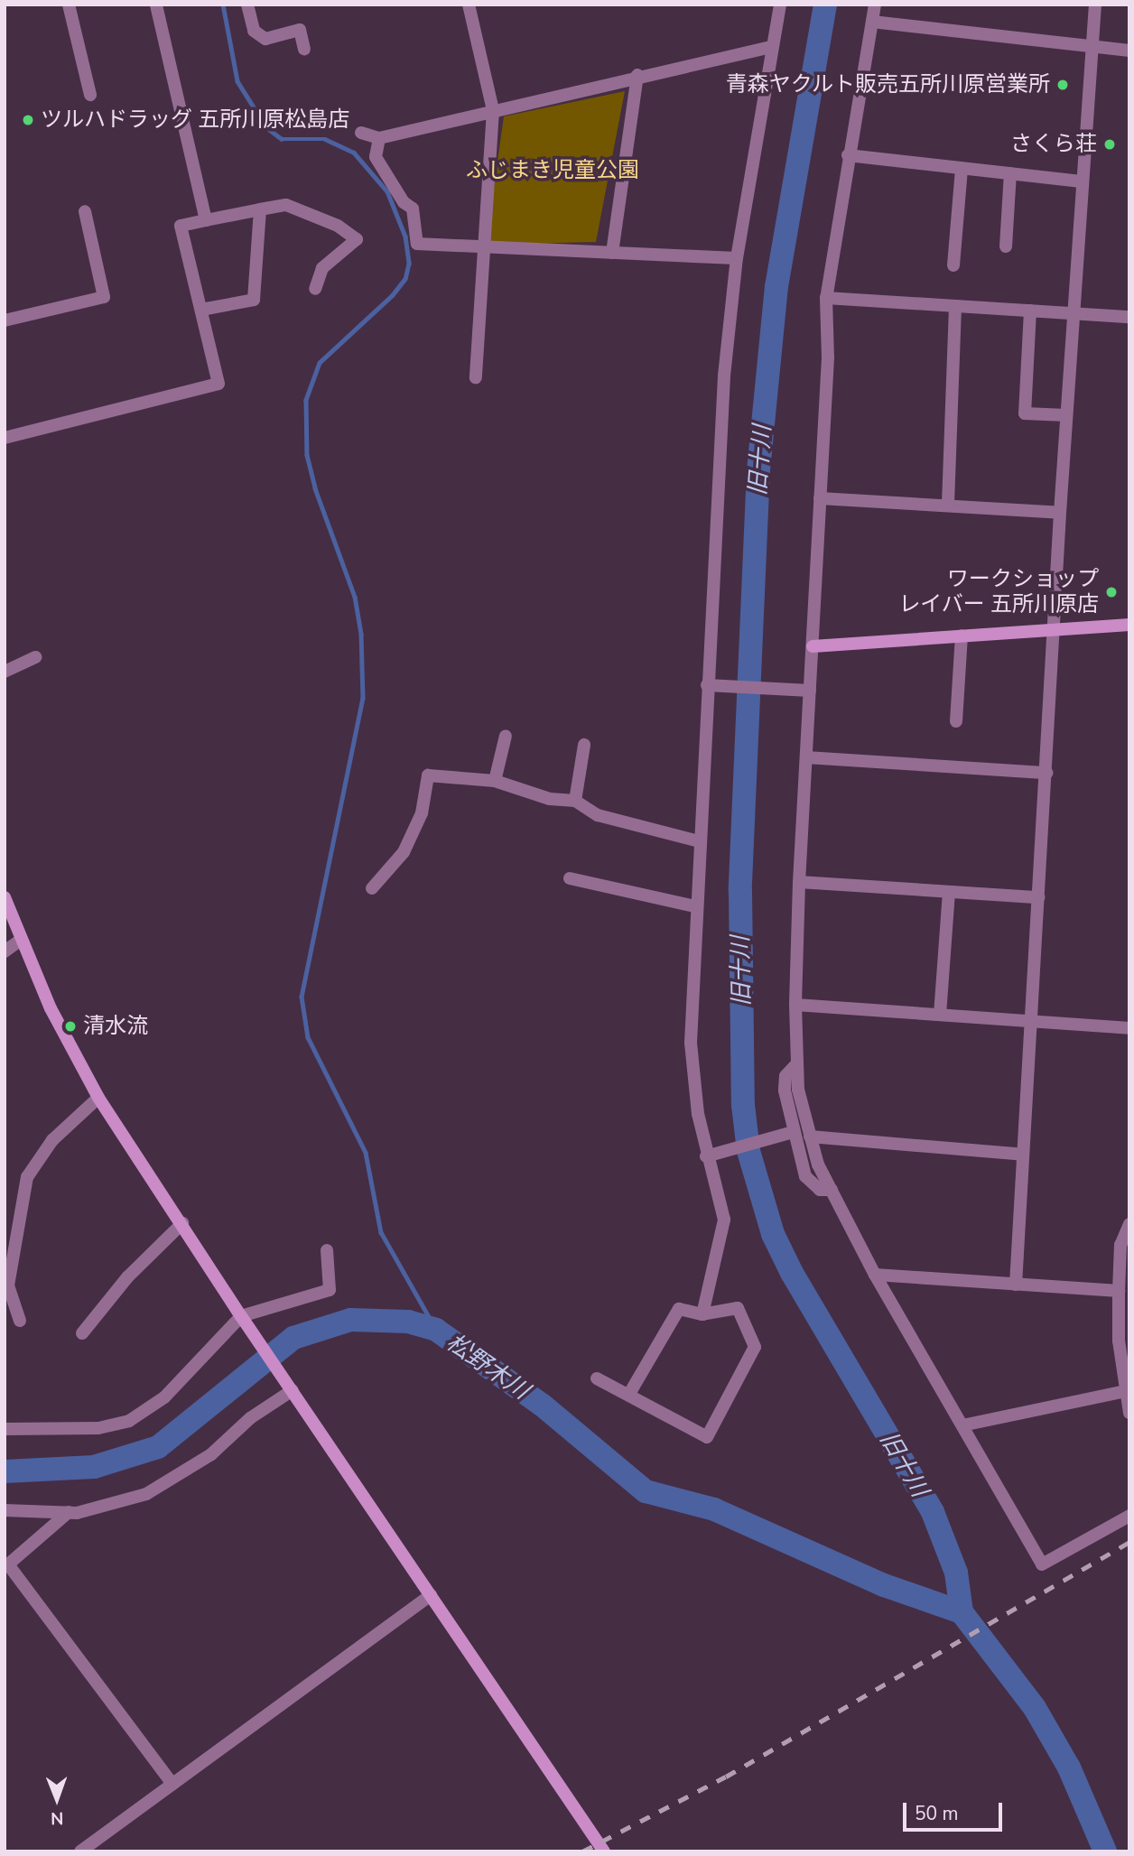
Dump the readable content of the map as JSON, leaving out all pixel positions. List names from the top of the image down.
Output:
{
  "water": ["旧十川", "松野木川"],
  "parks": ["ふじまき児童公園"],
  "places": [
    "青森ヤクルト販売五所川原営業所",
    "ツルハドラッグ 五所川原松島店",
    "さくら荘",
    "ワークショップ レイバー 五所川原店",
    "清水流"
  ],
  "scale_bar": "50 m",
  "north": "bottom"
}
